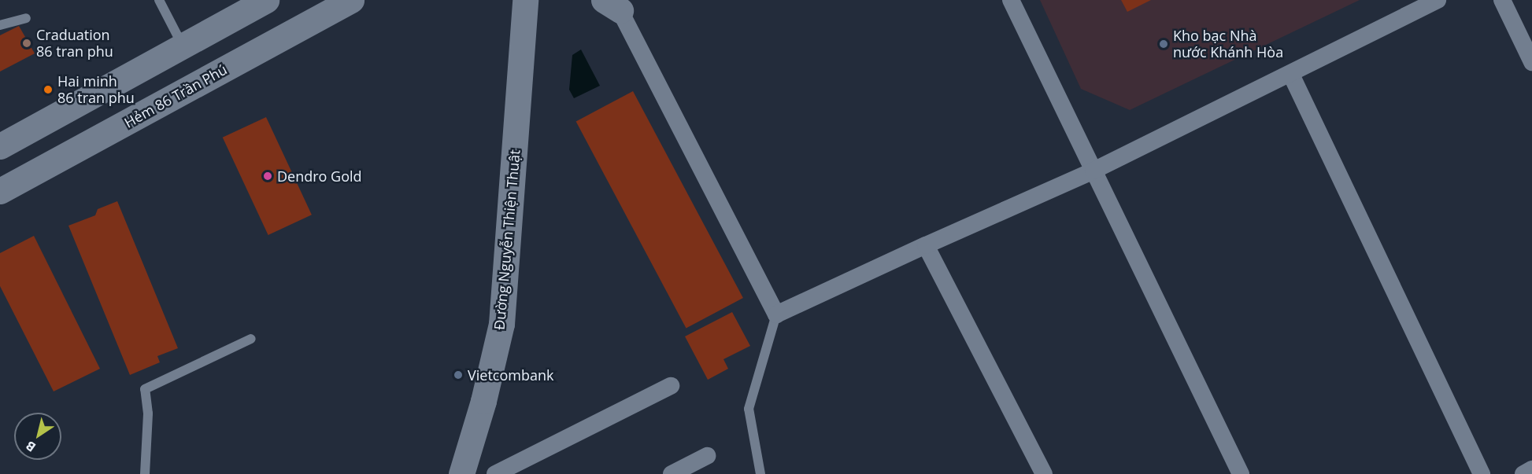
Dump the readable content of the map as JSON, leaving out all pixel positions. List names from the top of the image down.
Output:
{
  "streets": {
    "street": ["Hẻm 86 Trần Phú", "Đường Nguyễn Thiện Thuật"]
  },
  "places": [
    "Craduation 86 tran phu",
    "Kho bạc Nhà nước Khánh Hòa",
    "Hai minh 86 tran phu",
    "Dendro Gold",
    "Vietcombank"
  ],
  "north": "bottom left"
}
